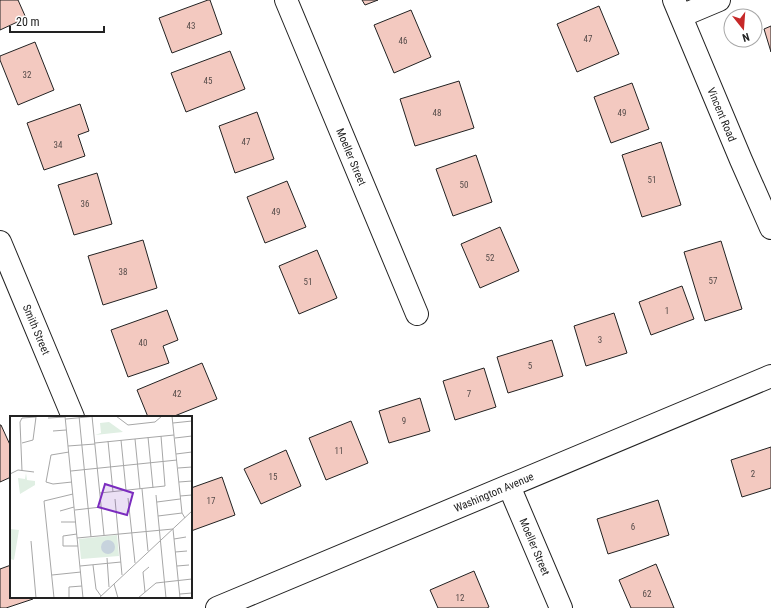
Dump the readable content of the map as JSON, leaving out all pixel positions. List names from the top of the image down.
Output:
{
  "streets": {
    "street": [
      "Vincent Road",
      "Moeller Street",
      "Smith Street",
      "Washington Avenue"
    ]
  },
  "crossings": [
    ["Moeller Street", "Washington Avenue"]
  ],
  "house_numbers": [
    "43",
    "47",
    "46",
    "32",
    "45",
    "48",
    "49",
    "47",
    "34",
    "51",
    "50",
    "36",
    "49",
    "52",
    "38",
    "57",
    "51",
    "1",
    "3",
    "40",
    "5",
    "42",
    "7",
    "9",
    "11",
    "2",
    "15",
    "17",
    "6",
    "62",
    "12"
  ],
  "scale_bar": "20 m",
  "north": "bottom"
}
